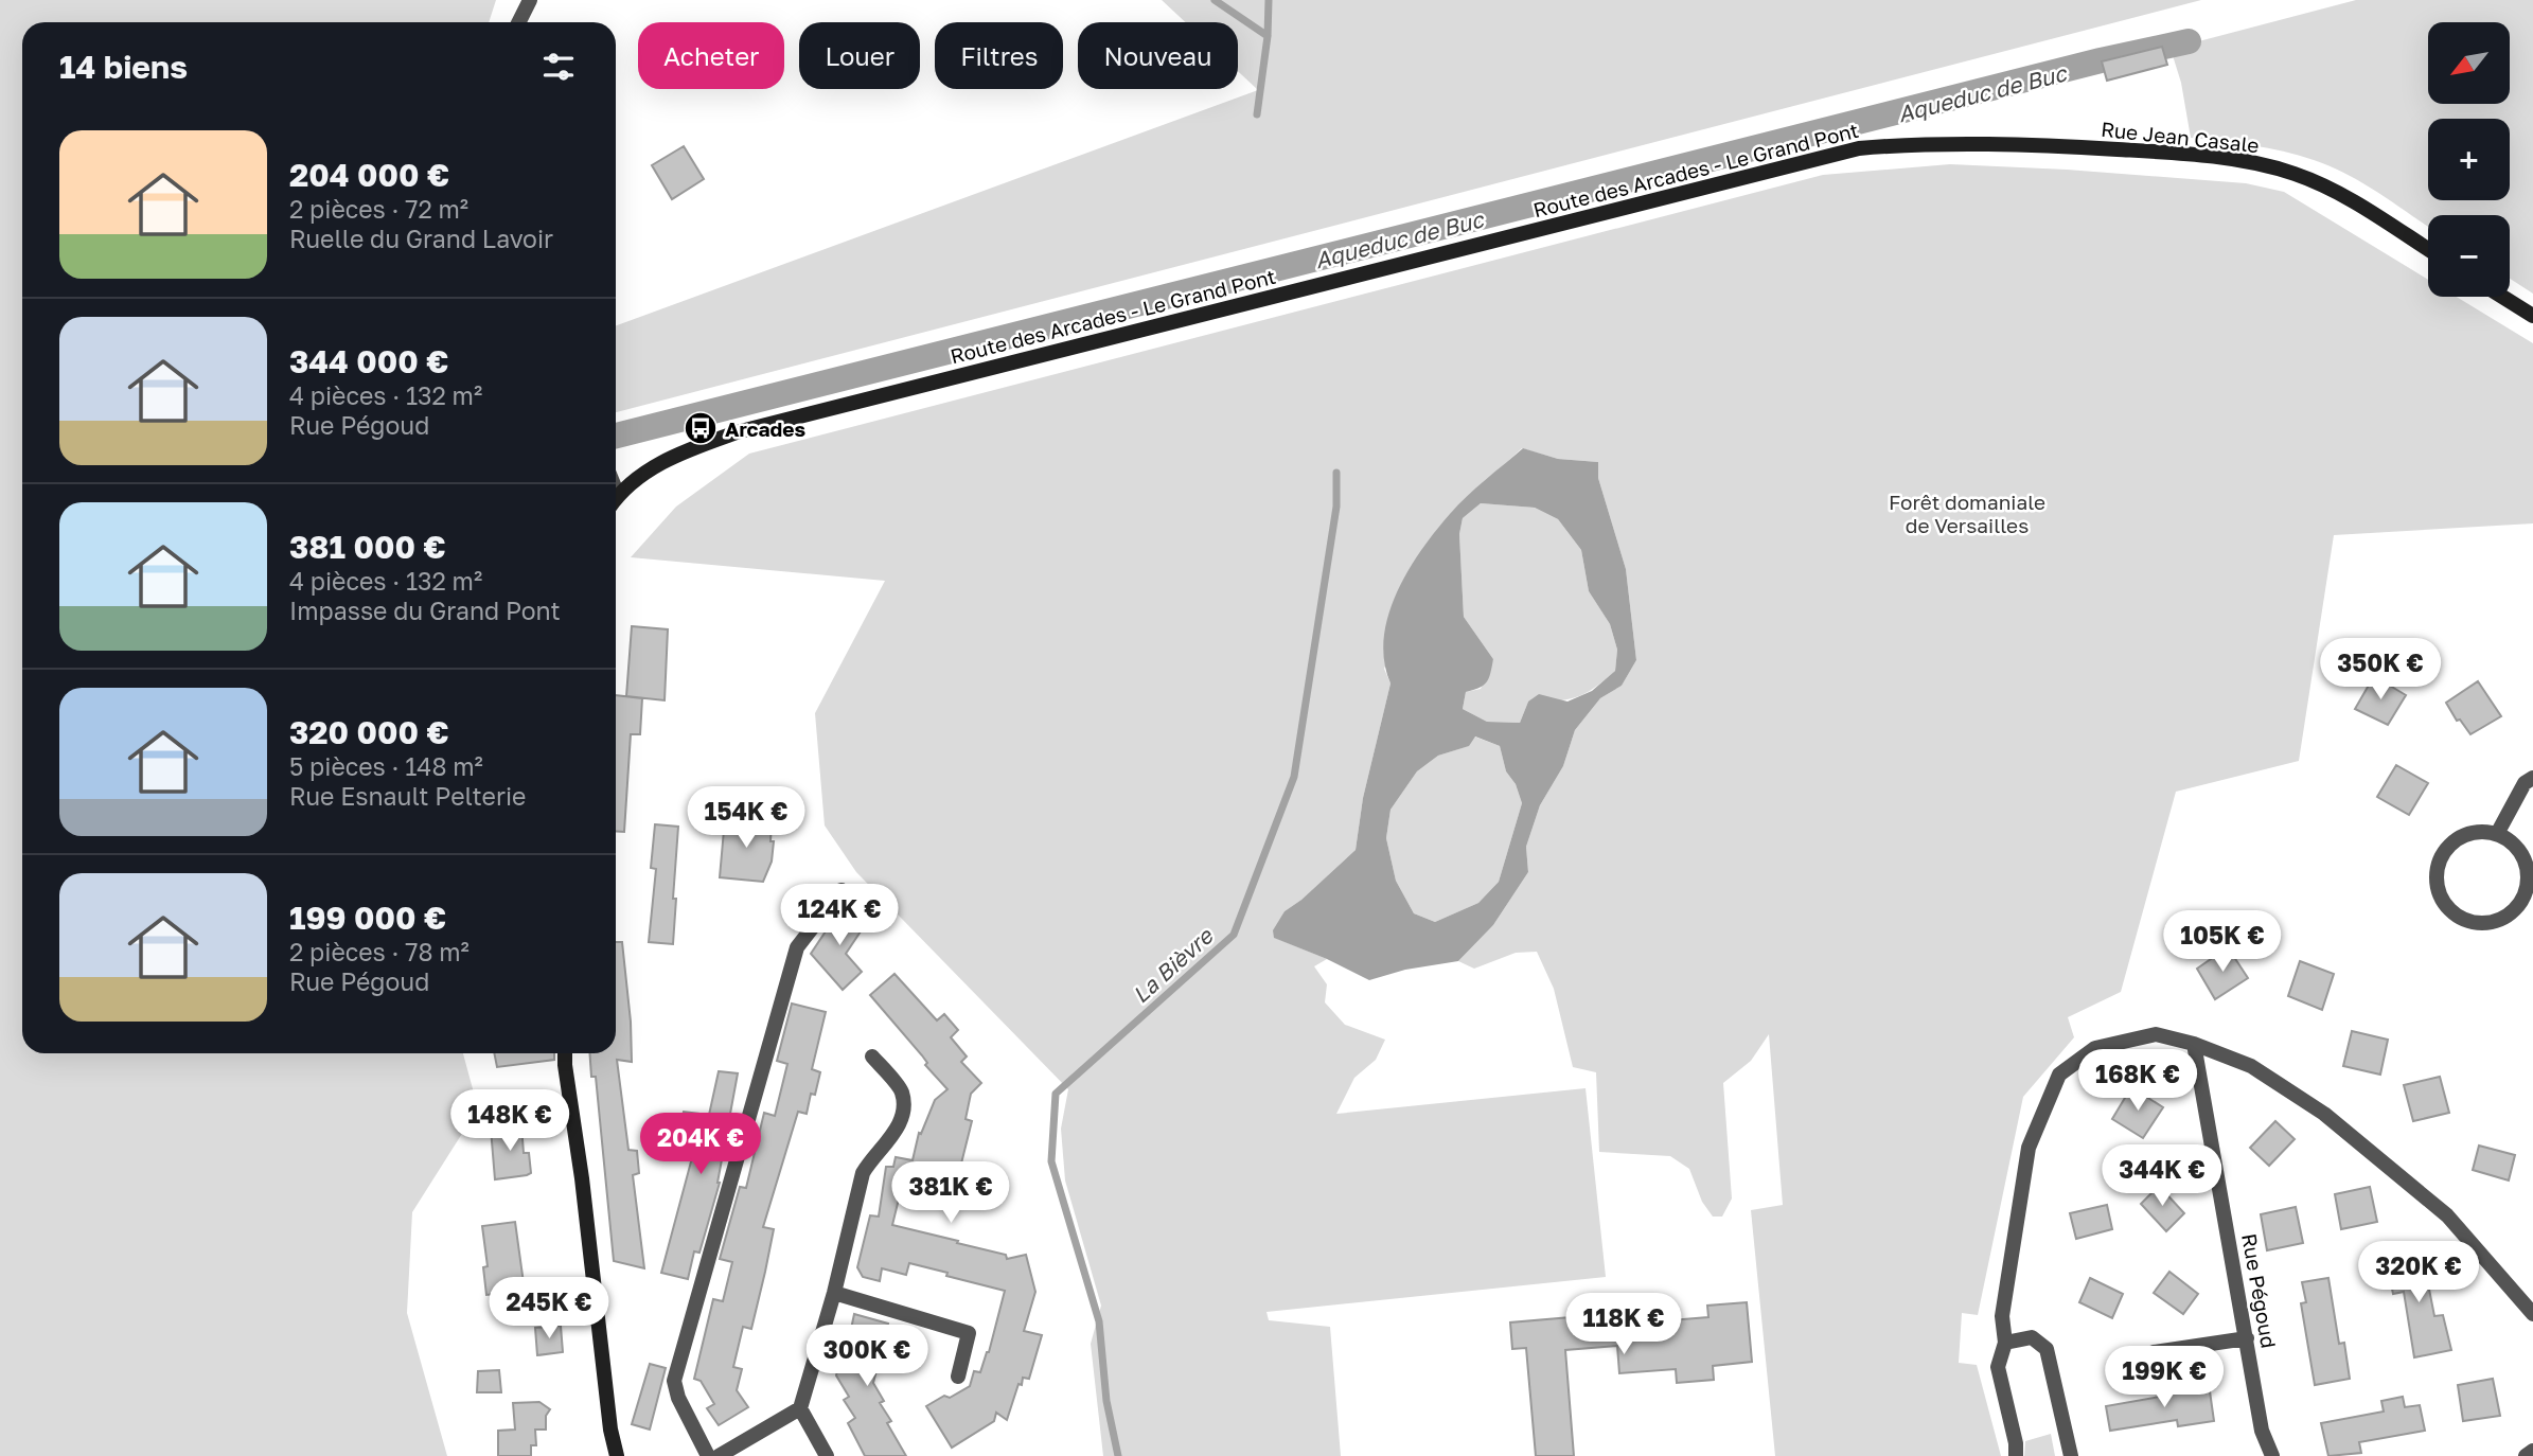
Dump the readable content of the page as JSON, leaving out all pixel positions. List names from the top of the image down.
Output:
{
  "streets": {
    "main road": ["Rue Jean Casale", "Route des Arcades - Le Grand Pont"],
    "street": ["Rue Pégoud"]
  },
  "crossings": [
    ["Rue Jean Casale", "Route des Arcades - Le Grand Pont"]
  ],
  "water": ["Aqueduc de Buc", "La Bièvre"],
  "parks": ["Forêt domaniale de Versailles"],
  "places": {
    "bus stop": ["Arcades"]
  },
  "north": "bottom left",
  "page": {
    "map_buttons": ["+", "−"],
    "chip": [
      "Acheter",
      "Louer",
      "Filtres",
      "Nouveau"
    ],
    "heading": "14 biens",
    "list": [
      {
        "name": "204 000 €",
        "note": "2 pièces · 72 m² · Ruelle du Grand Lavoir"
      },
      {
        "name": "344 000 €",
        "note": "4 pièces · 132 m² · Rue Pégoud"
      },
      {
        "name": "381 000 €",
        "note": "4 pièces · 132 m² · Impasse du Grand Pont"
      },
      {
        "name": "320 000 €",
        "note": "5 pièces · 148 m² · Rue Esnault Pelterie"
      },
      {
        "name": "199 000 €",
        "note": "2 pièces · 78 m² · Rue Pégoud"
      }
    ],
    "price": [
      "350K €",
      "154K €",
      "124K €",
      "105K €",
      "168K €",
      "148K €",
      "204K €",
      "344K €",
      "381K €",
      "320K €",
      "245K €",
      "118K €",
      "300K €",
      "199K €"
    ]
  }
}
